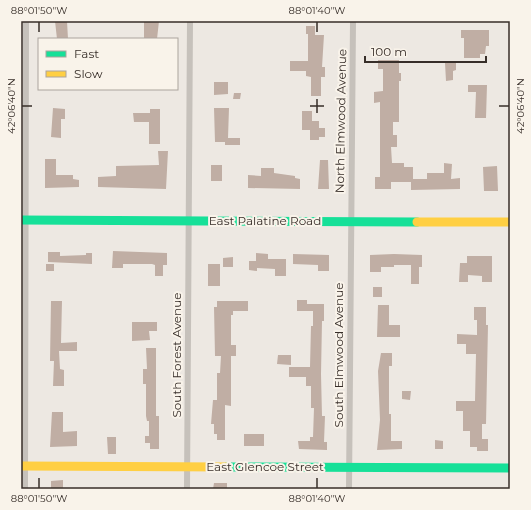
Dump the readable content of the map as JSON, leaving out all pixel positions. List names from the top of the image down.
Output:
{
  "streets": {
    "main road": ["East Palatine Road", "East Glencoe Street"],
    "street": ["North Elmwood Avenue", "South Forest Avenue", "South Elmwood Avenue"]
  },
  "crossings": [
    ["North Elmwood Avenue", "East Palatine Road"],
    ["North Elmwood Avenue", "South Elmwood Avenue"],
    ["East Palatine Road", "South Forest Avenue"],
    ["East Palatine Road", "South Elmwood Avenue"],
    ["South Forest Avenue", "East Glencoe Street"],
    ["South Elmwood Avenue", "East Glencoe Street"]
  ],
  "legend": ["Fast", "Slow"],
  "scale_bar": "100 m",
  "coordinates": ["88°01'50\"W", "88°01'40\"W", "42°06'40\"N"]
}
